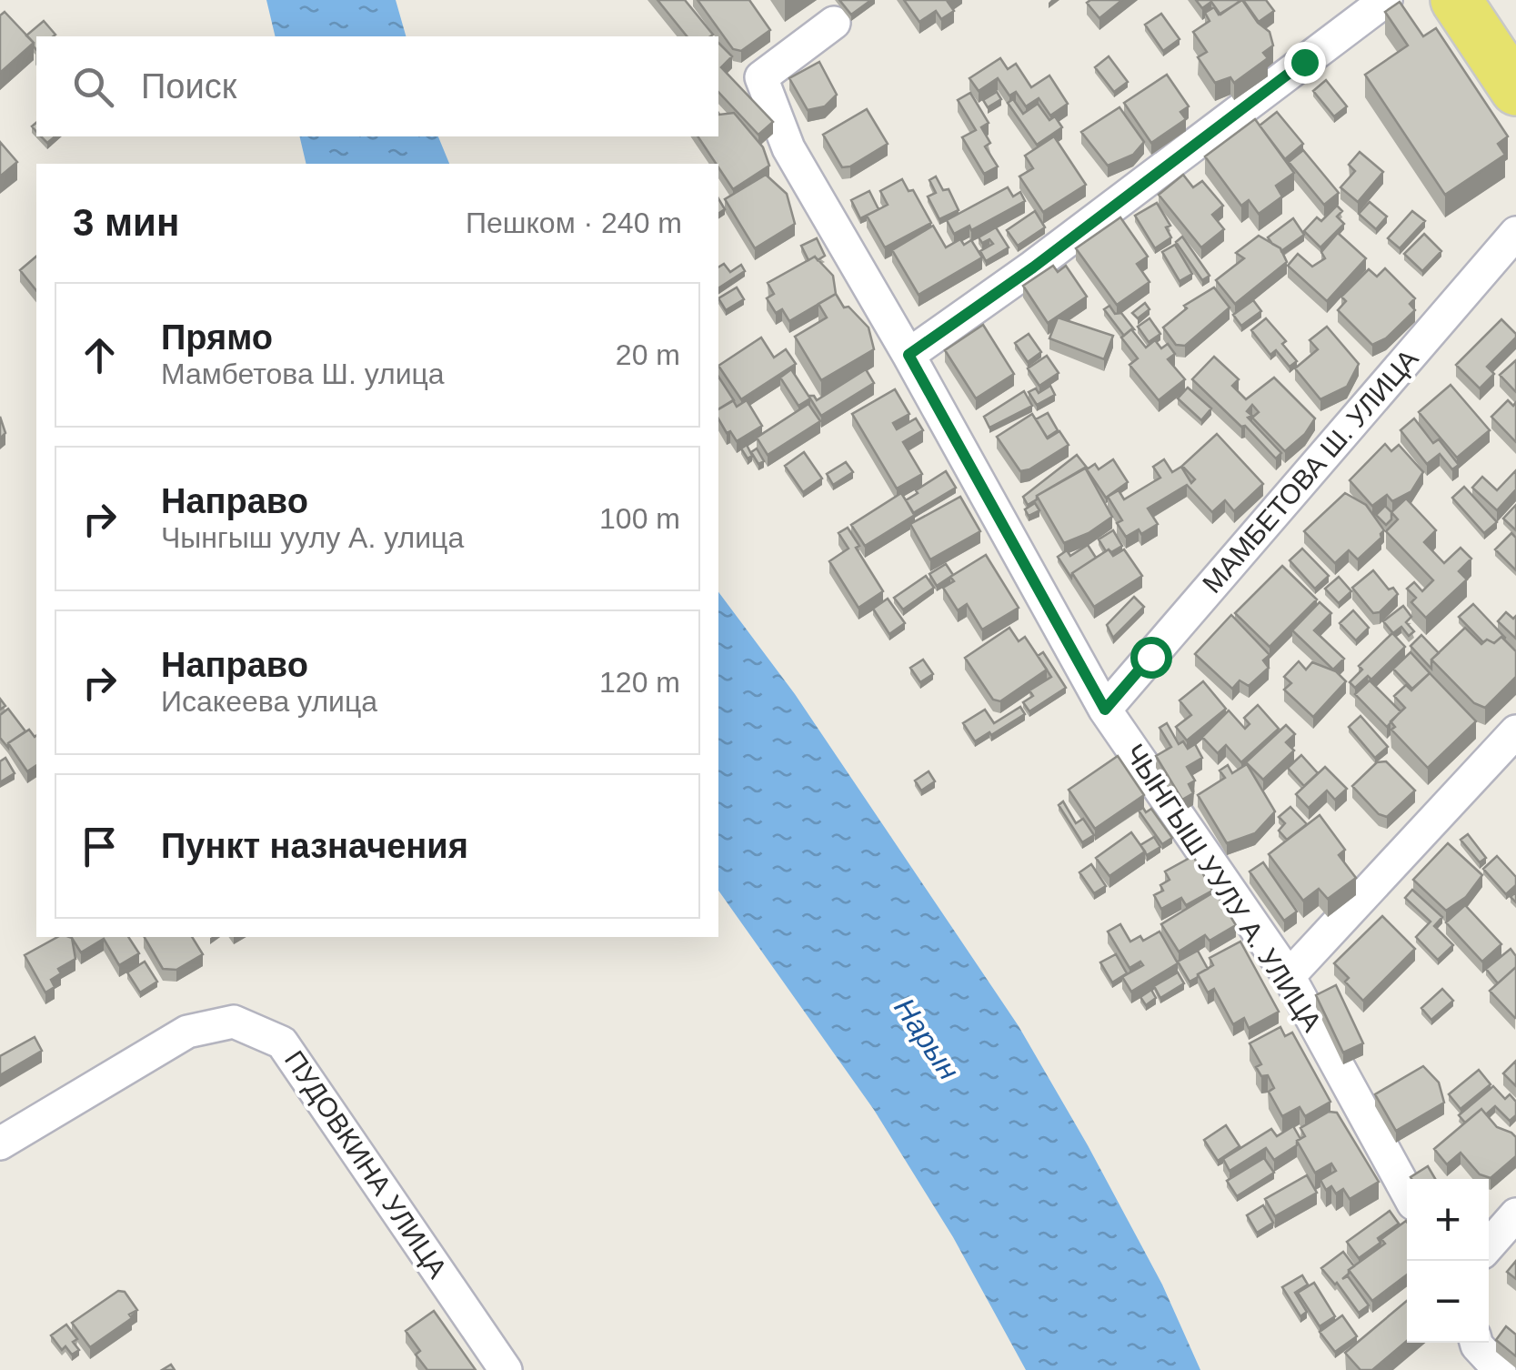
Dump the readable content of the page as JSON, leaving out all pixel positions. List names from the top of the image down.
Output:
{
  "streets": {
    "street": ["МАМБЕТОВА Ш. УЛИЦА", "ЧЫНГЫШ УУЛУ А. УЛИЦА", "ПУДОВКИНА УЛИЦА"]
  },
  "crossings": [
    ["МАМБЕТОВА Ш. УЛИЦА", "ЧЫНГЫШ УУЛУ А. УЛИЦА"]
  ],
  "water": ["Нарын"],
  "page": {
    "search": "Поиск",
    "heading": ["3 мин", "Пешком · 240 m"],
    "list": [
      ["Прямо", "Мамбетова Ш. улица", "20 m"],
      ["Направо", "Чынгыш уулу А. улица", "100 m"],
      ["Направо", "Исакеева улица", "120 m"],
      "Пункт назначения"
    ],
    "map_buttons": ["+", "−"]
  }
}
